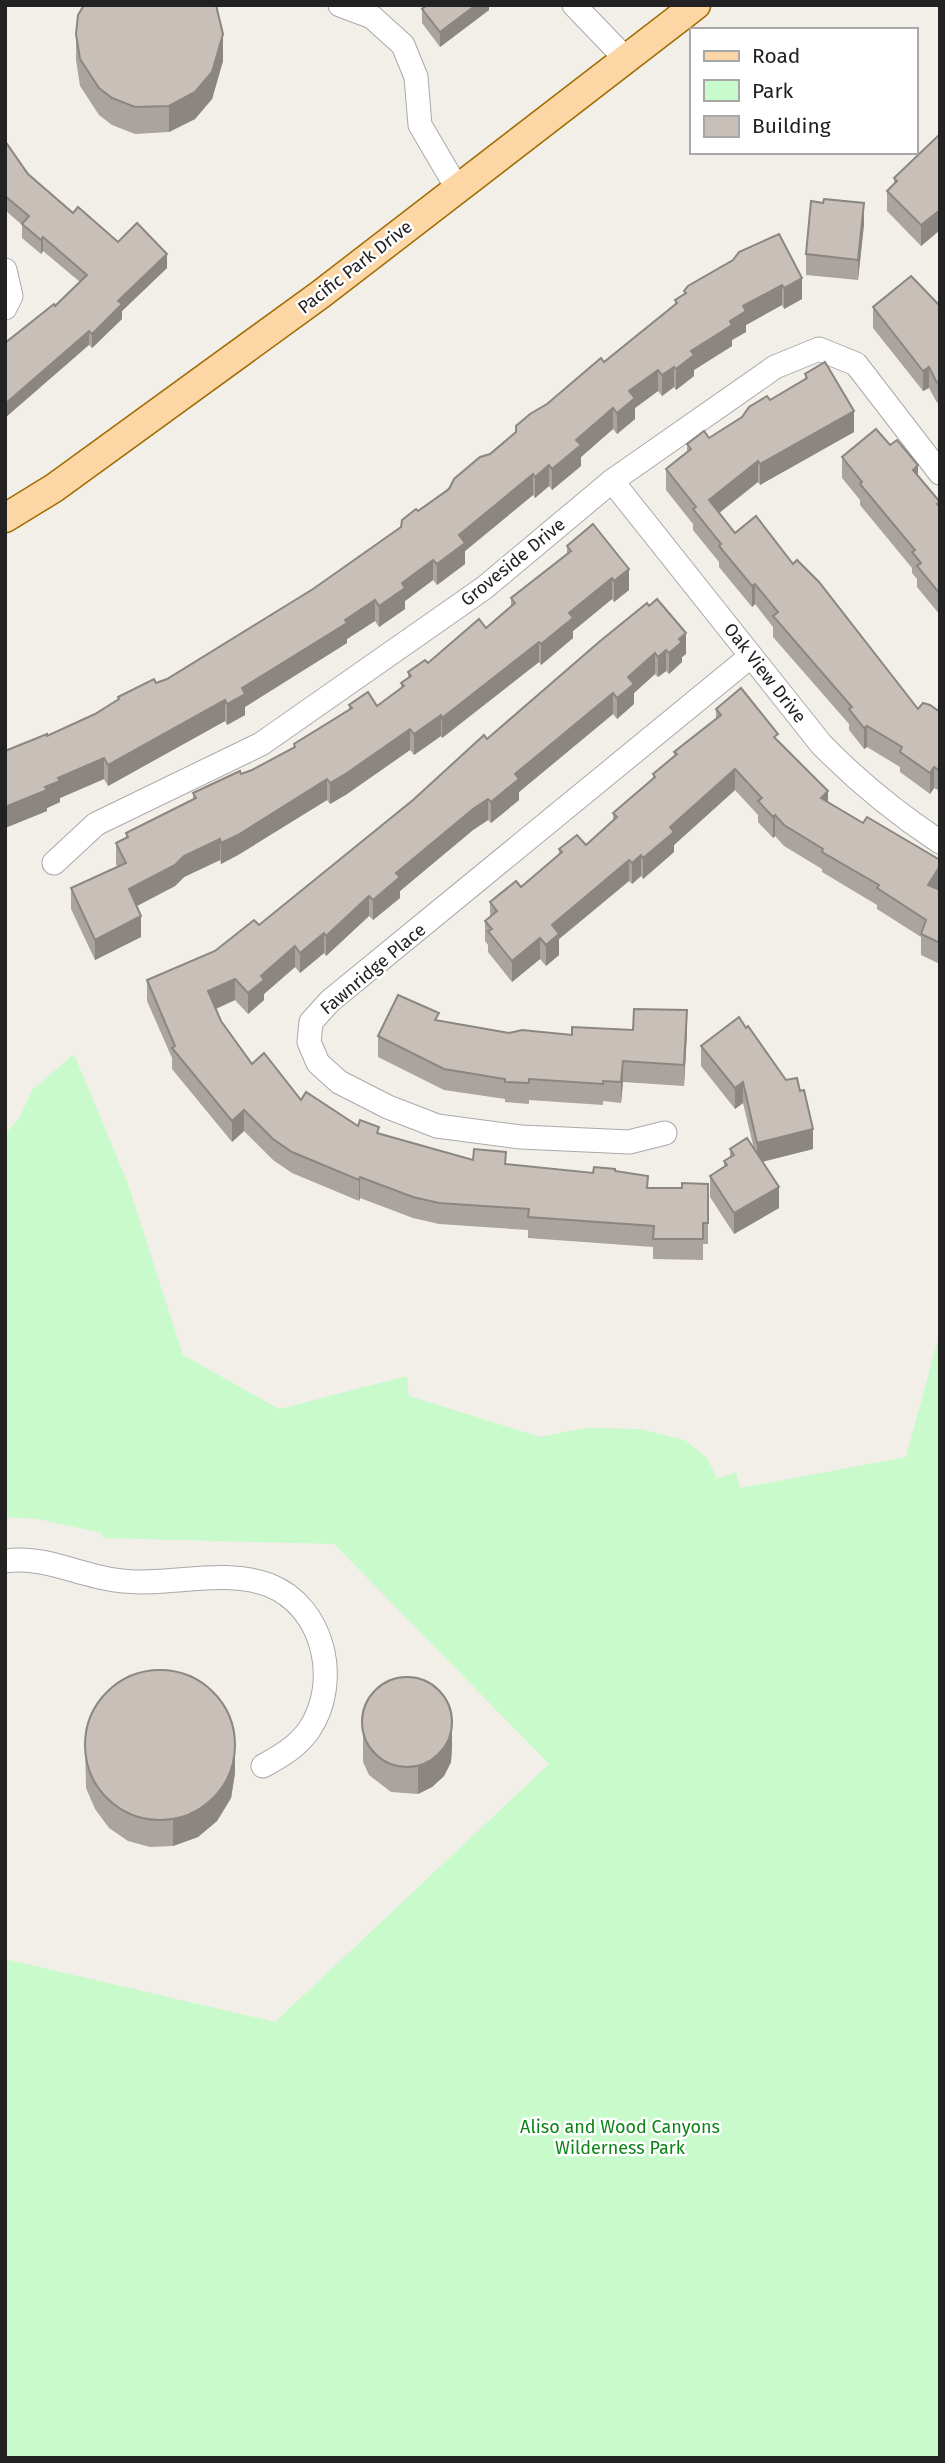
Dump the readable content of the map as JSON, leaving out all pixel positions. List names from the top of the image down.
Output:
{
  "streets": {
    "main road": ["Pacific Park Drive"],
    "street": ["Groveside Drive", "Oak View Drive", "Fawnridge Place"]
  },
  "crossings": [
    ["Groveside Drive", "Oak View Drive"],
    ["Oak View Drive", "Fawnridge Place"]
  ],
  "parks": ["Aliso and Wood Canyons Wilderness Park"],
  "legend": ["Road", "Park", "Building"]
}
